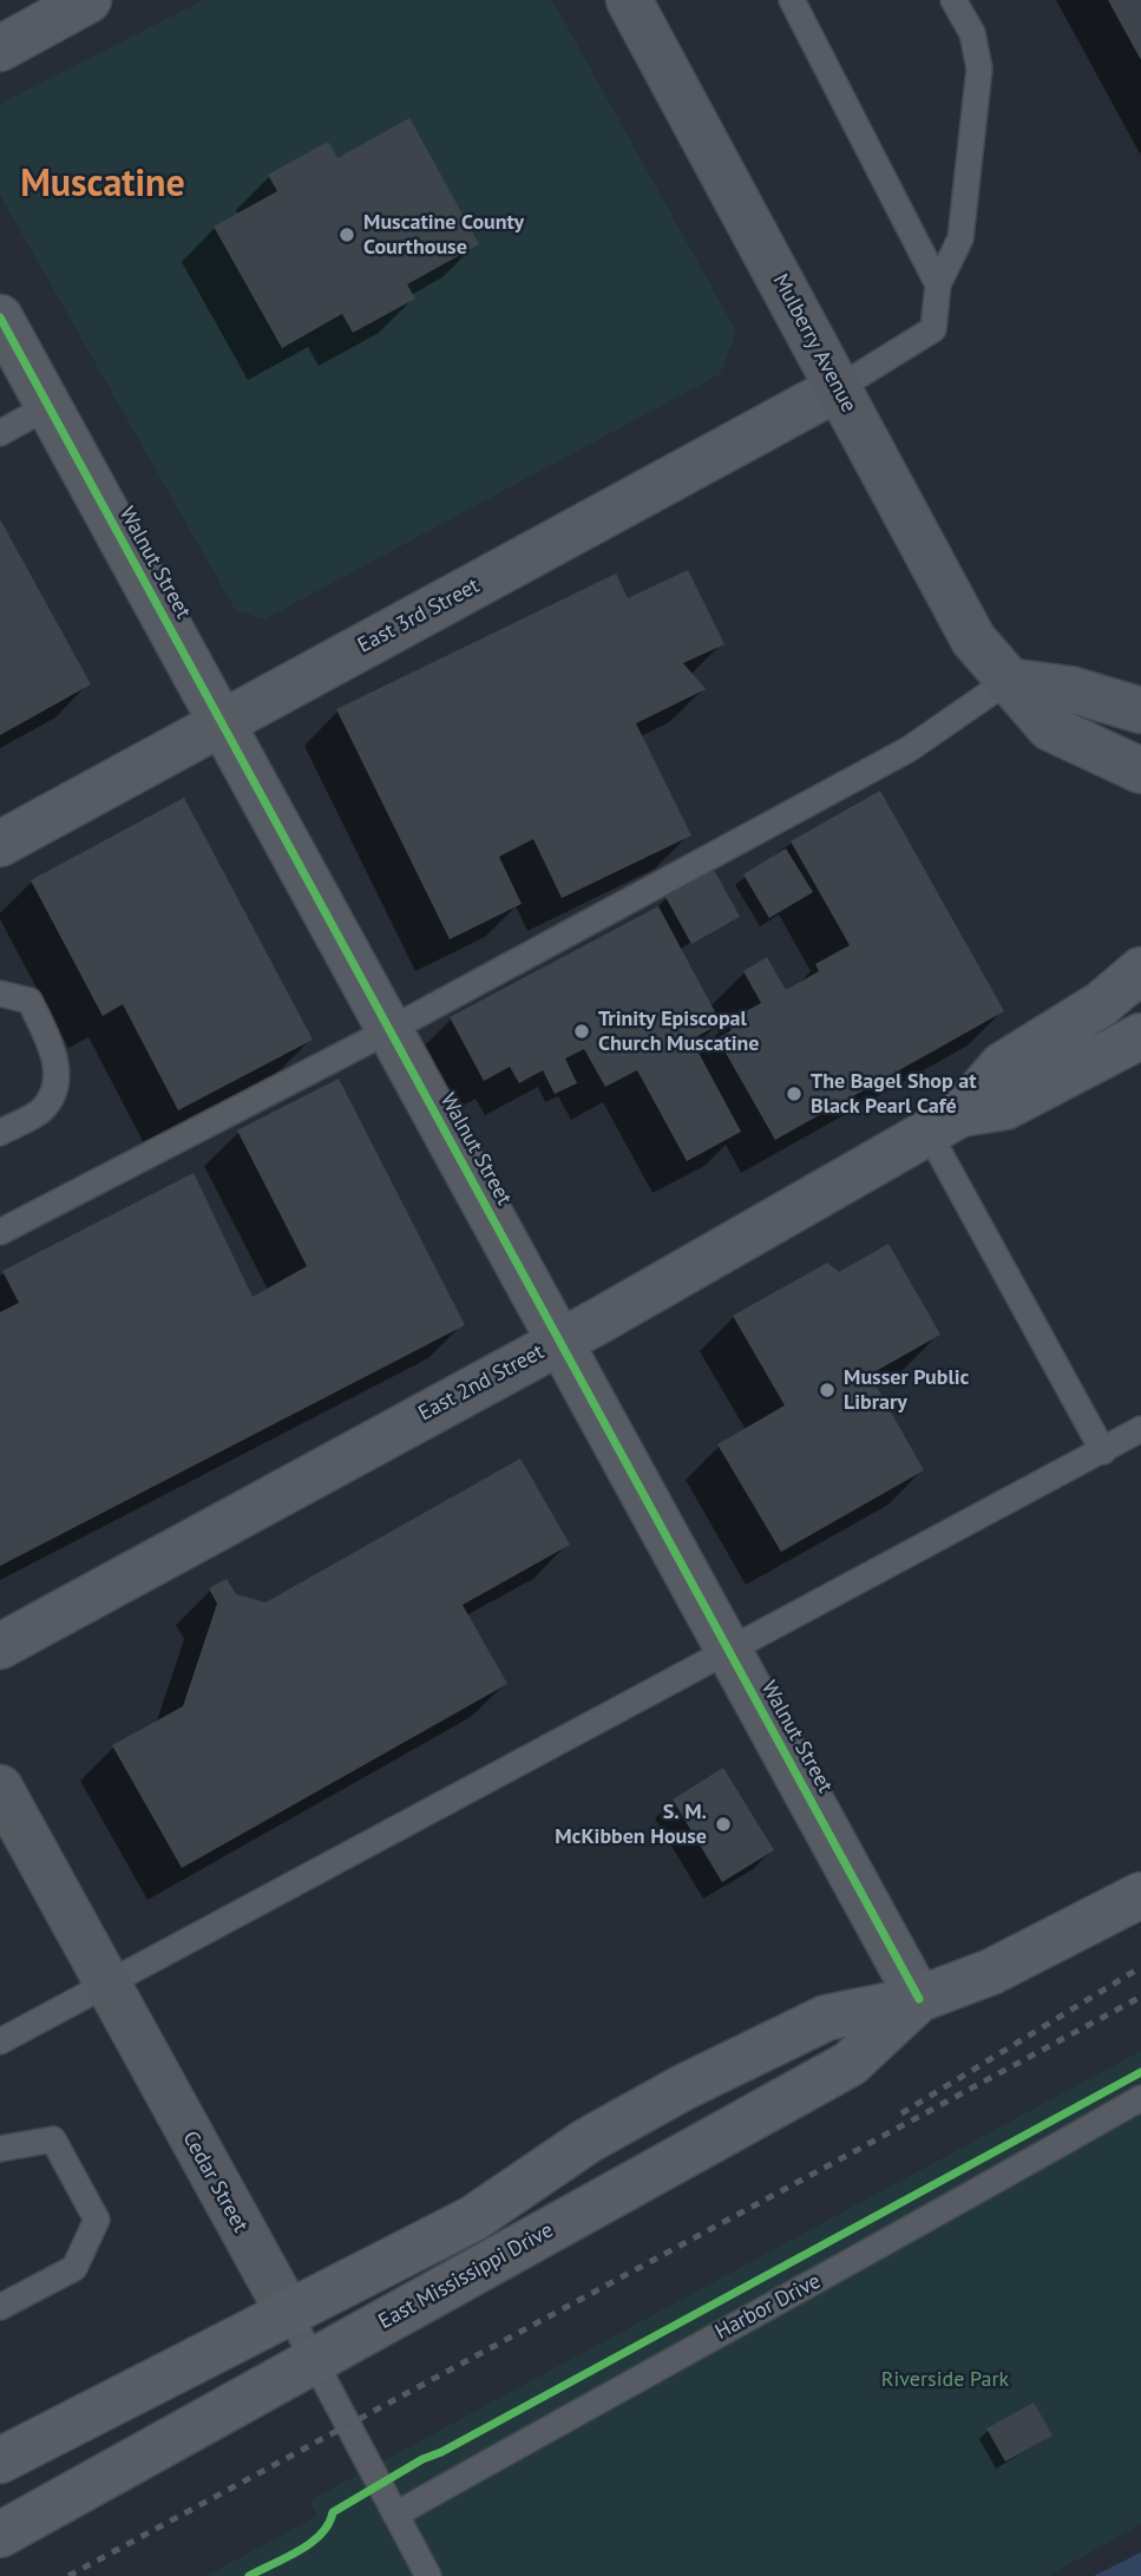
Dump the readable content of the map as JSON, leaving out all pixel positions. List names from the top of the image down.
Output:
{
  "streets": {
    "main road": ["Mulberry Avenue", "Cedar Street", "East Mississippi Drive"],
    "street": ["Walnut Street", "East 3rd Street", "East 2nd Street"],
    "lane": ["Harbor Drive"]
  },
  "crossings": [
    ["Mulberry Avenue", "East 3rd Street"],
    ["Walnut Street", "East 3rd Street"],
    ["Walnut Street", "East 2nd Street"],
    ["Walnut Street", "East Mississippi Drive"],
    ["Cedar Street", "East Mississippi Drive"],
    ["Cedar Street", "Harbor Drive"]
  ],
  "districts": ["Muscatine"],
  "parks": ["Riverside Park"],
  "places": [
    "Muscatine County Courthouse",
    "Trinity Episcopal Church Muscatine",
    "The Bagel Shop at Black Pearl Café",
    "Musser Public Library",
    "S. M. McKibben House"
  ]
}
